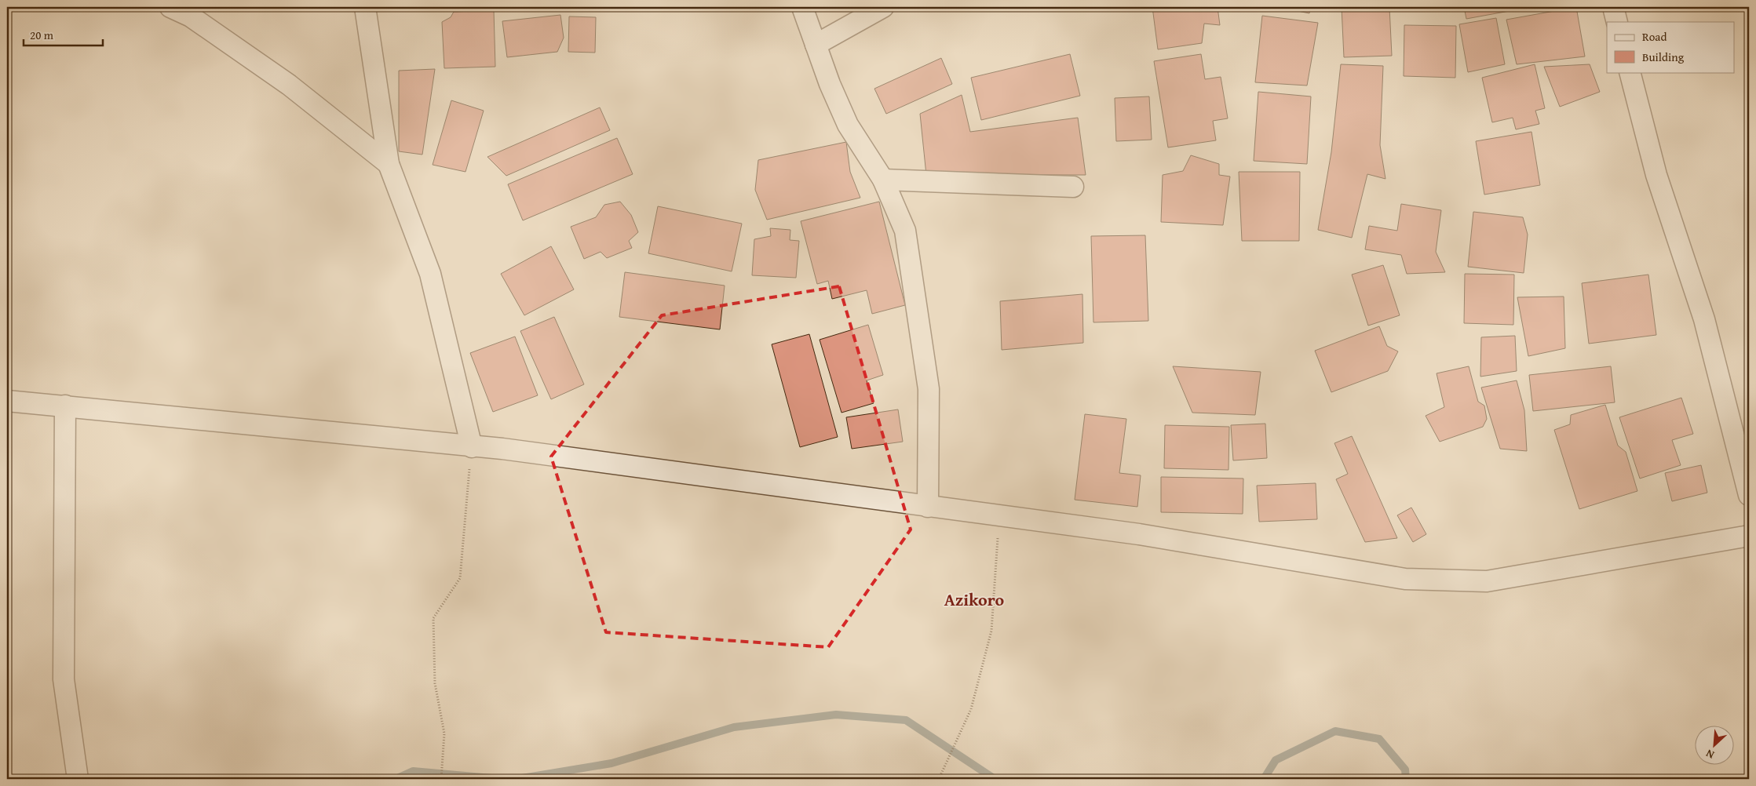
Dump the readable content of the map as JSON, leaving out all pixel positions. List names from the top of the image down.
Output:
{
  "districts": ["Azikoro"],
  "legend": ["Road", "Building"],
  "scale_bar": "20 m",
  "north": "bottom left"
}
